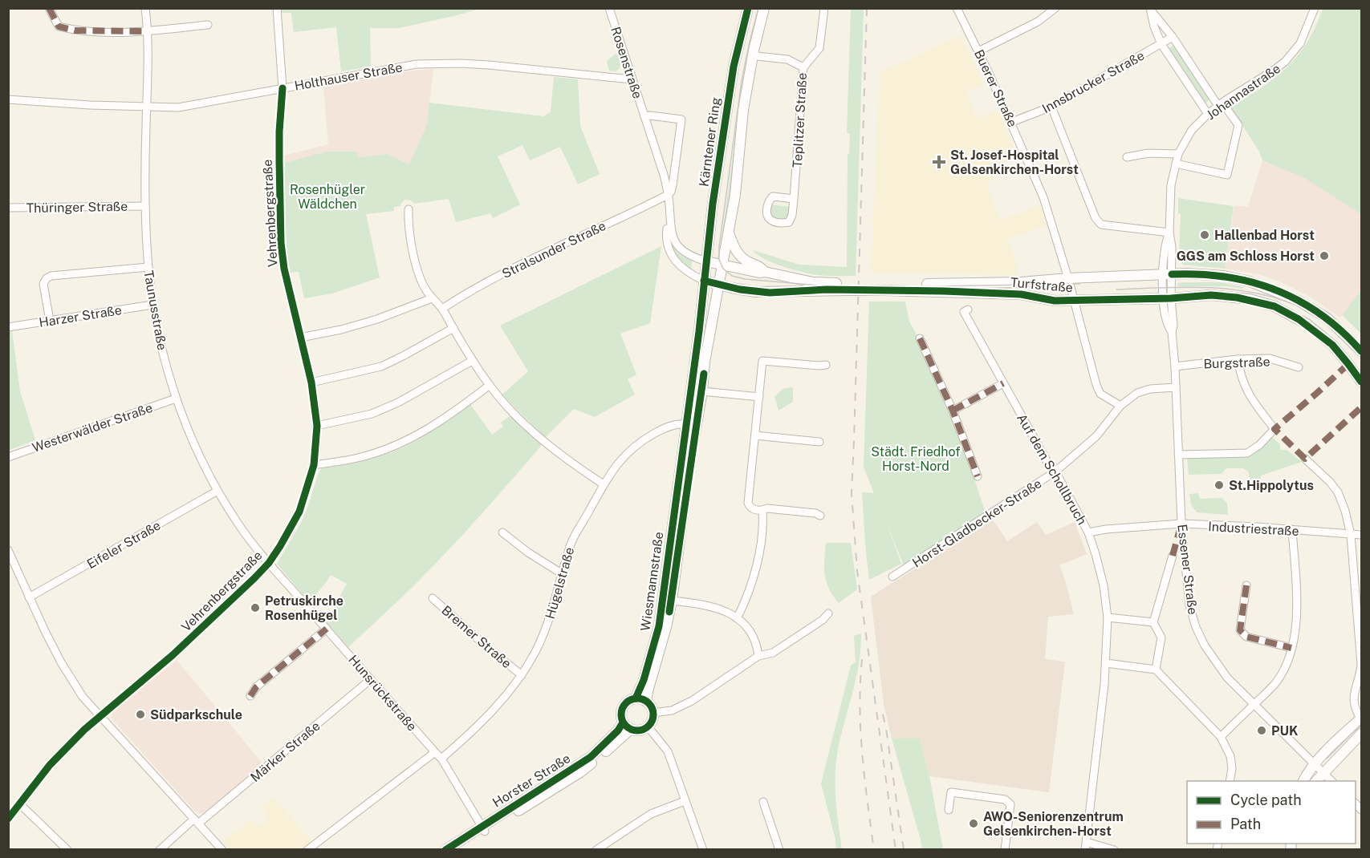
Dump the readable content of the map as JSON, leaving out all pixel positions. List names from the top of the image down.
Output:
{
  "streets": {
    "main road": [
      "Kärntener Ring",
      "Turfstraße",
      "Wiesmannstraße",
      "Horster Straße"
    ],
    "street": [
      "Rosenstraße",
      "Holthauser Straße",
      "Innsbrucker Straße",
      "Buerer Straße",
      "Johannastraße",
      "Teplitzer Straße",
      "Thüringer Straße",
      "Vehrenbergstraße",
      "Stralsunder Straße",
      "Taunusstraße",
      "Harzer Straße",
      "Burgstraße",
      "Westerwälder Straße",
      "Auf dem Schollbruch",
      "Horst-Gladbecker-Straße",
      "Industriestraße",
      "Eifeler Straße",
      "Essener Straße",
      "Hügelstraße",
      "Bremer Straße",
      "Hunsrückstraße",
      "Märker Straße"
    ]
  },
  "crossings": [
    ["Rosenstraße", "Holthauser Straße"],
    ["Rosenstraße", "Kärntener Ring"],
    ["Rosenstraße", "Stralsunder Straße"],
    ["Holthauser Straße", "Vehrenbergstraße"],
    ["Holthauser Straße", "Taunusstraße"],
    ["Innsbrucker Straße", "Buerer Straße"],
    ["Buerer Straße", "Turfstraße"],
    ["Buerer Straße", "Horst-Gladbecker-Straße"],
    ["Johannastraße", "Turfstraße"],
    ["Johannastraße", "Essener Straße"],
    ["Kärntener Ring", "Wiesmannstraße"],
    ["Kärntener Ring", "Hügelstraße"],
    ["Thüringer Straße", "Taunusstraße"],
    ["Vehrenbergstraße", "Taunusstraße"],
    ["Vehrenbergstraße", "Hunsrückstraße"],
    ["Turfstraße", "Essener Straße"],
    ["Taunusstraße", "Harzer Straße"],
    ["Taunusstraße", "Westerwälder Straße"],
    ["Taunusstraße", "Eifeler Straße"],
    ["Taunusstraße", "Hunsrückstraße"],
    ["Burgstraße", "Essener Straße"],
    ["Auf dem Schollbruch", "Horst-Gladbecker-Straße"],
    ["Auf dem Schollbruch", "Industriestraße"],
    ["Industriestraße", "Essener Straße"],
    ["Wiesmannstraße", "Horster Straße"],
    ["Hügelstraße", "Bremer Straße"],
    ["Hügelstraße", "Hunsrückstraße"],
    ["Hunsrückstraße", "Märker Straße"],
    ["Hunsrückstraße", "Horster Straße"]
  ],
  "parks": ["Rosenhügler Wäldchen", "Städt. Friedhof Horst-Nord"],
  "places": {
    "health": ["St. Josef-Hospital Gelsenkirchen-Horst"],
    "other": [
      "Hallenbad Horst",
      "GGS am Schloss Horst",
      "St.Hippolytus",
      "Petruskirche Rosenhügel",
      "Südparkschule",
      "PUK",
      "AWO-Seniorenzentrum Gelsenkirchen-Horst"
    ]
  },
  "legend": ["Cycle path", "Path"]
}
